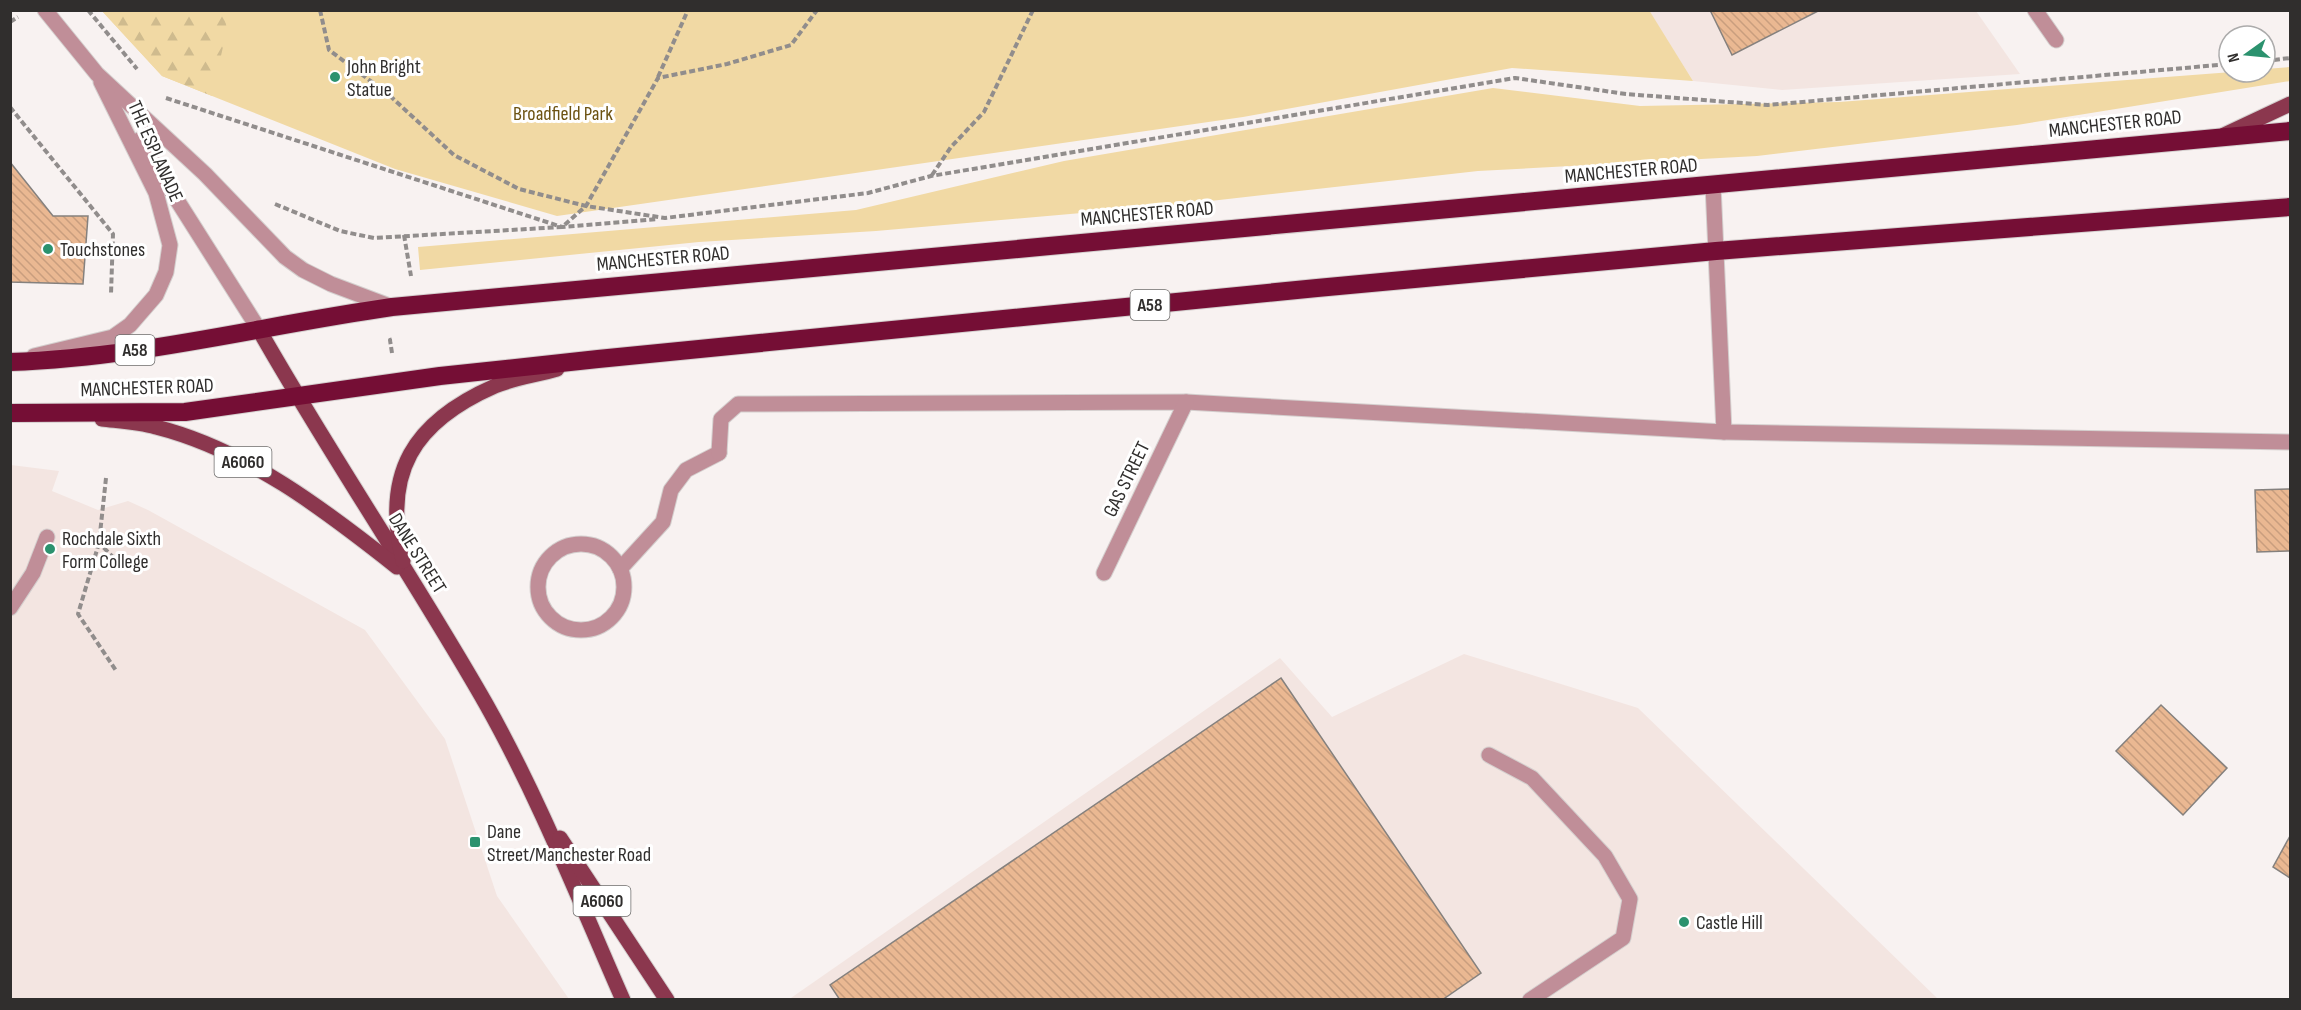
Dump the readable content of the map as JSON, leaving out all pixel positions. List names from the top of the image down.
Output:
{
  "streets": {
    "highway": ["MANCHESTER ROAD", "A58"],
    "main road": ["A6060", "DANE STREET"],
    "street": ["THE ESPLANADE", "GAS STREET"]
  },
  "crossings": [
    ["MANCHESTER ROAD", "THE ESPLANADE"],
    ["MANCHESTER ROAD", "A6060"],
    ["MANCHESTER ROAD", "DANE STREET"],
    ["THE ESPLANADE", "DANE STREET"],
    ["A6060", "DANE STREET"]
  ],
  "parks": ["Broadfield Park"],
  "places": {
    "other": [
      "John Bright Statue",
      "Touchstones",
      "Rochdale Sixth Form College",
      "Castle Hill"
    ],
    "transit": ["Dane Street/Manchester Road"]
  },
  "north": "left"
}
